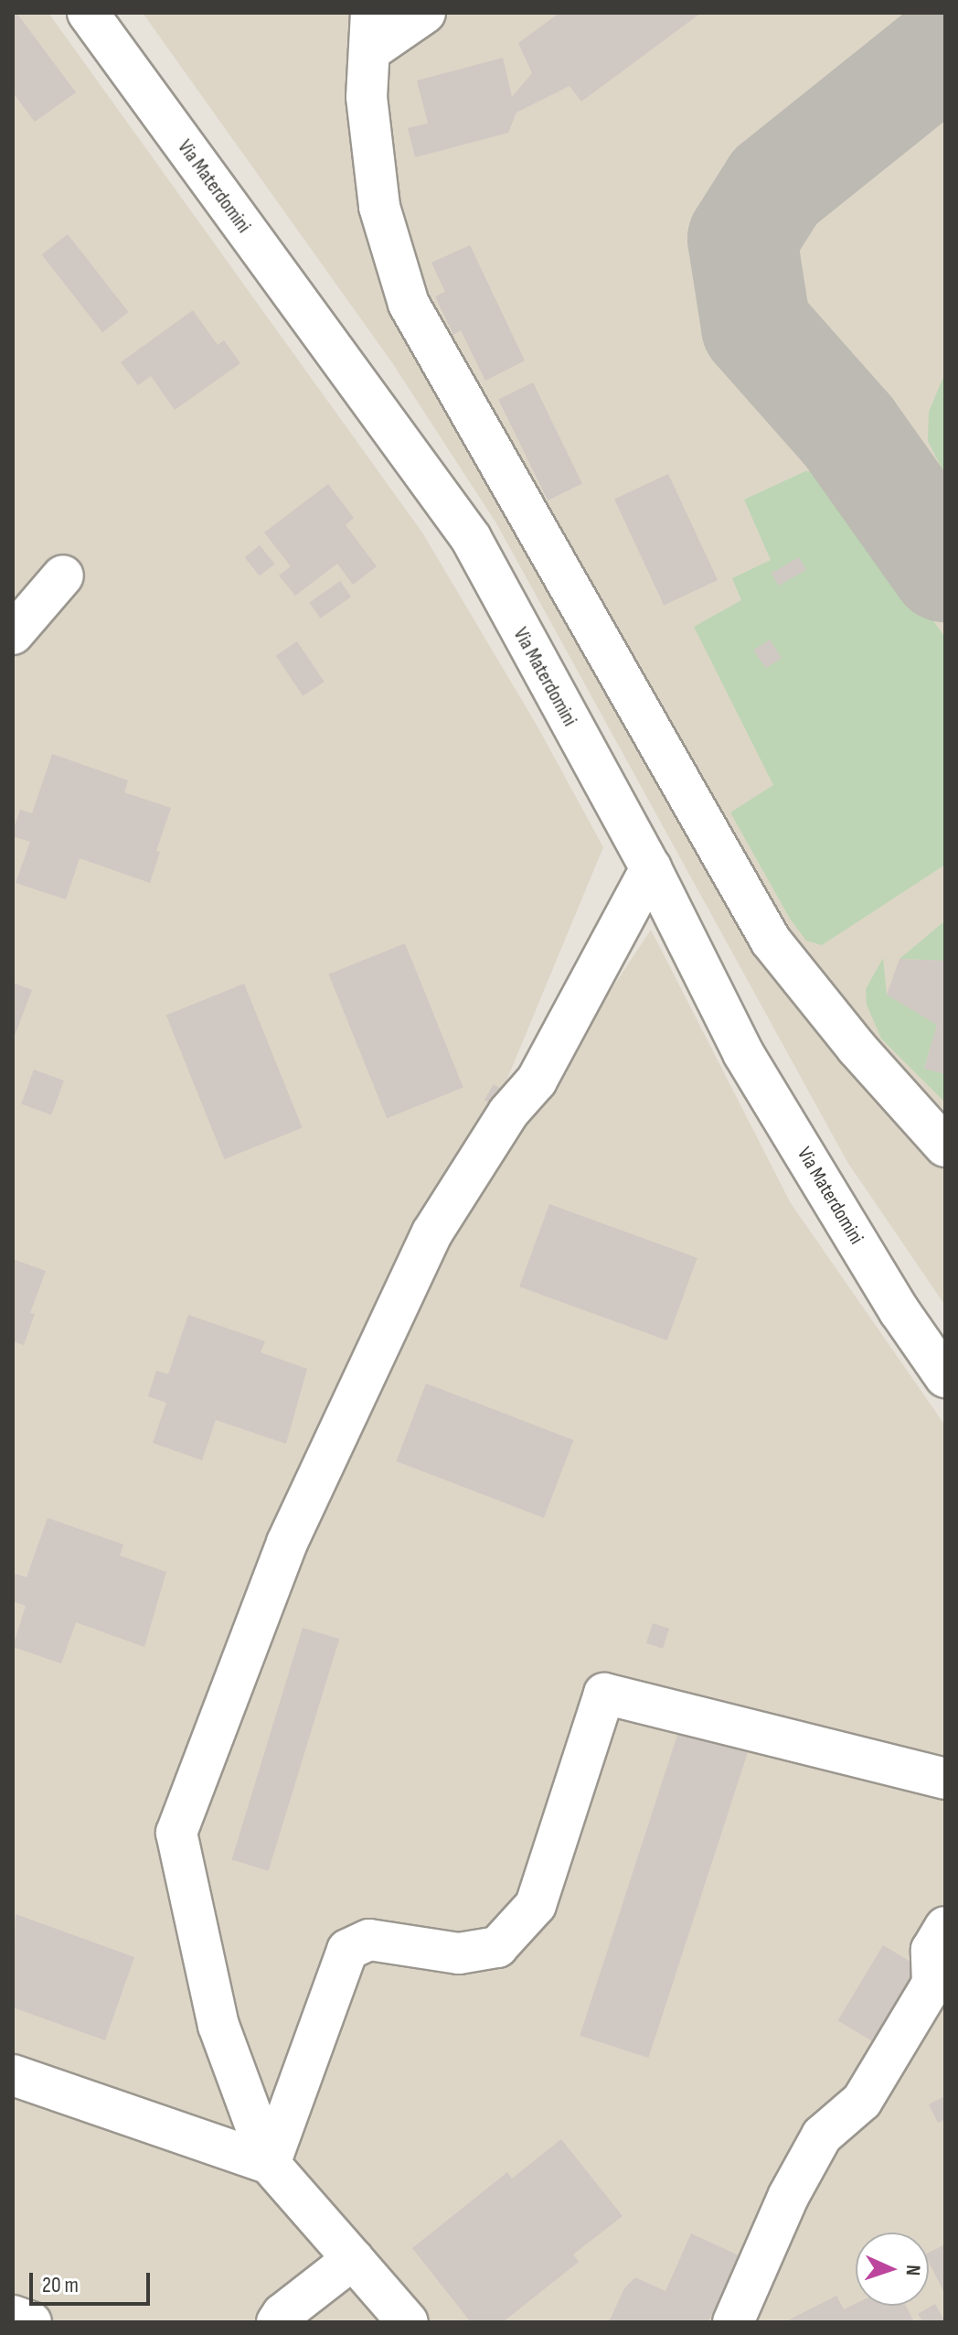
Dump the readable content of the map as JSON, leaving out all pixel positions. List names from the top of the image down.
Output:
{
  "streets": {
    "street": ["Via Materdomini"]
  },
  "scale_bar": "20 m",
  "north": "right"
}
